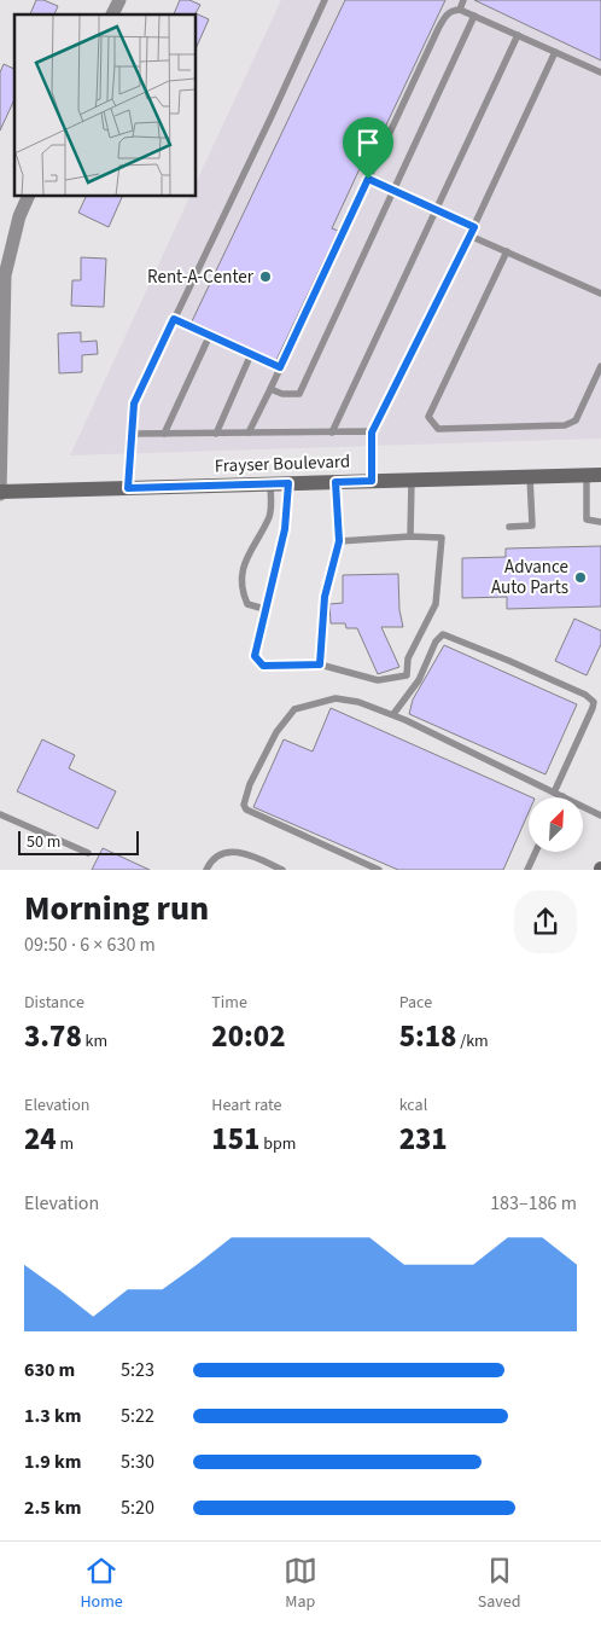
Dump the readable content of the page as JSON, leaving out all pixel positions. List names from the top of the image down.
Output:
{
  "streets": {
    "main road": ["Frayser Boulevard"]
  },
  "places": ["Rent-A-Center", "Advance Auto Parts"],
  "scale_bar": "50 m",
  "north": "top right",
  "page": {
    "scale": "50 m",
    "heading": ["Morning run", "09:50 · 6 × 630 m"],
    "stats": [
      ["Distance", "3.78 km"],
      ["Time", "20:02"],
      ["Pace", "5:18 /km"],
      ["Elevation", "24 m"],
      ["Heart rate", "151 bpm"],
      ["kcal", "231"]
    ],
    "chart": ["Elevation", "183–186 m"],
    "list": [
      {
        "name": "630 m",
        "note": "5:23"
      },
      {
        "name": "1.3 km",
        "note": "5:22"
      },
      {
        "name": "1.9 km",
        "note": "5:30"
      },
      {
        "name": "2.5 km",
        "note": "5:20"
      }
    ],
    "tabs": ["Home", "Map", "Saved"]
  }
}
